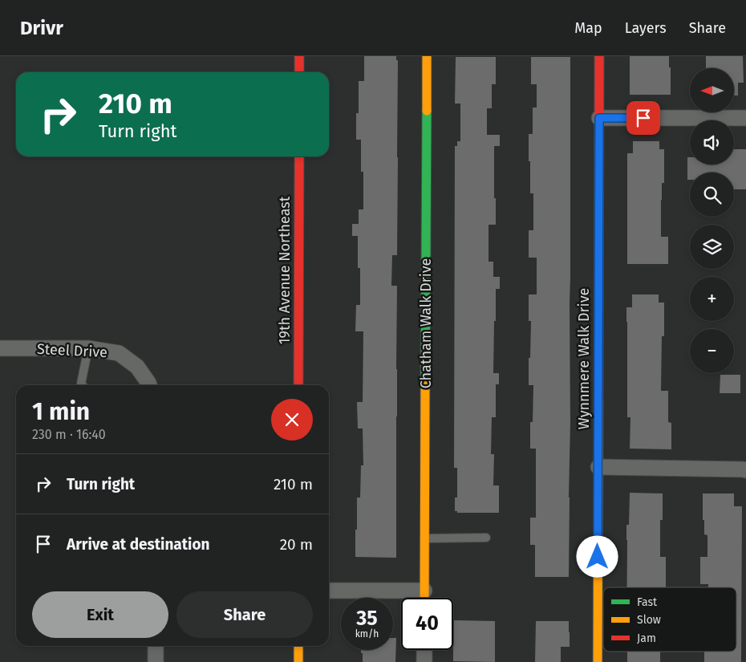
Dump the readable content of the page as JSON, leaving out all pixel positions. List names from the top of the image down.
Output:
{
  "streets": {
    "street": [
      "19th Avenue Northeast",
      "Chatham Walk Drive",
      "Steel Drive",
      "Wynnmere Walk Drive"
    ]
  },
  "legend": ["Fast", "Slow", "Jam"],
  "north": "left",
  "page": {
    "header": "Drivr",
    "nav": ["Map", "Layers", "Share"],
    "map_buttons": ["+", "−"],
    "turn": ["210 m", "Turn right"],
    "heading": ["1 min", "230 m · 16:40"],
    "list": [
      {
        "name": "Turn right",
        "value": "210 m"
      },
      {
        "name": "Arrive at destination",
        "value": "20 m"
      }
    ],
    "buttons": ["Exit", "Share"],
    "speed": "35 km/h",
    "limit": "40"
  }
}
